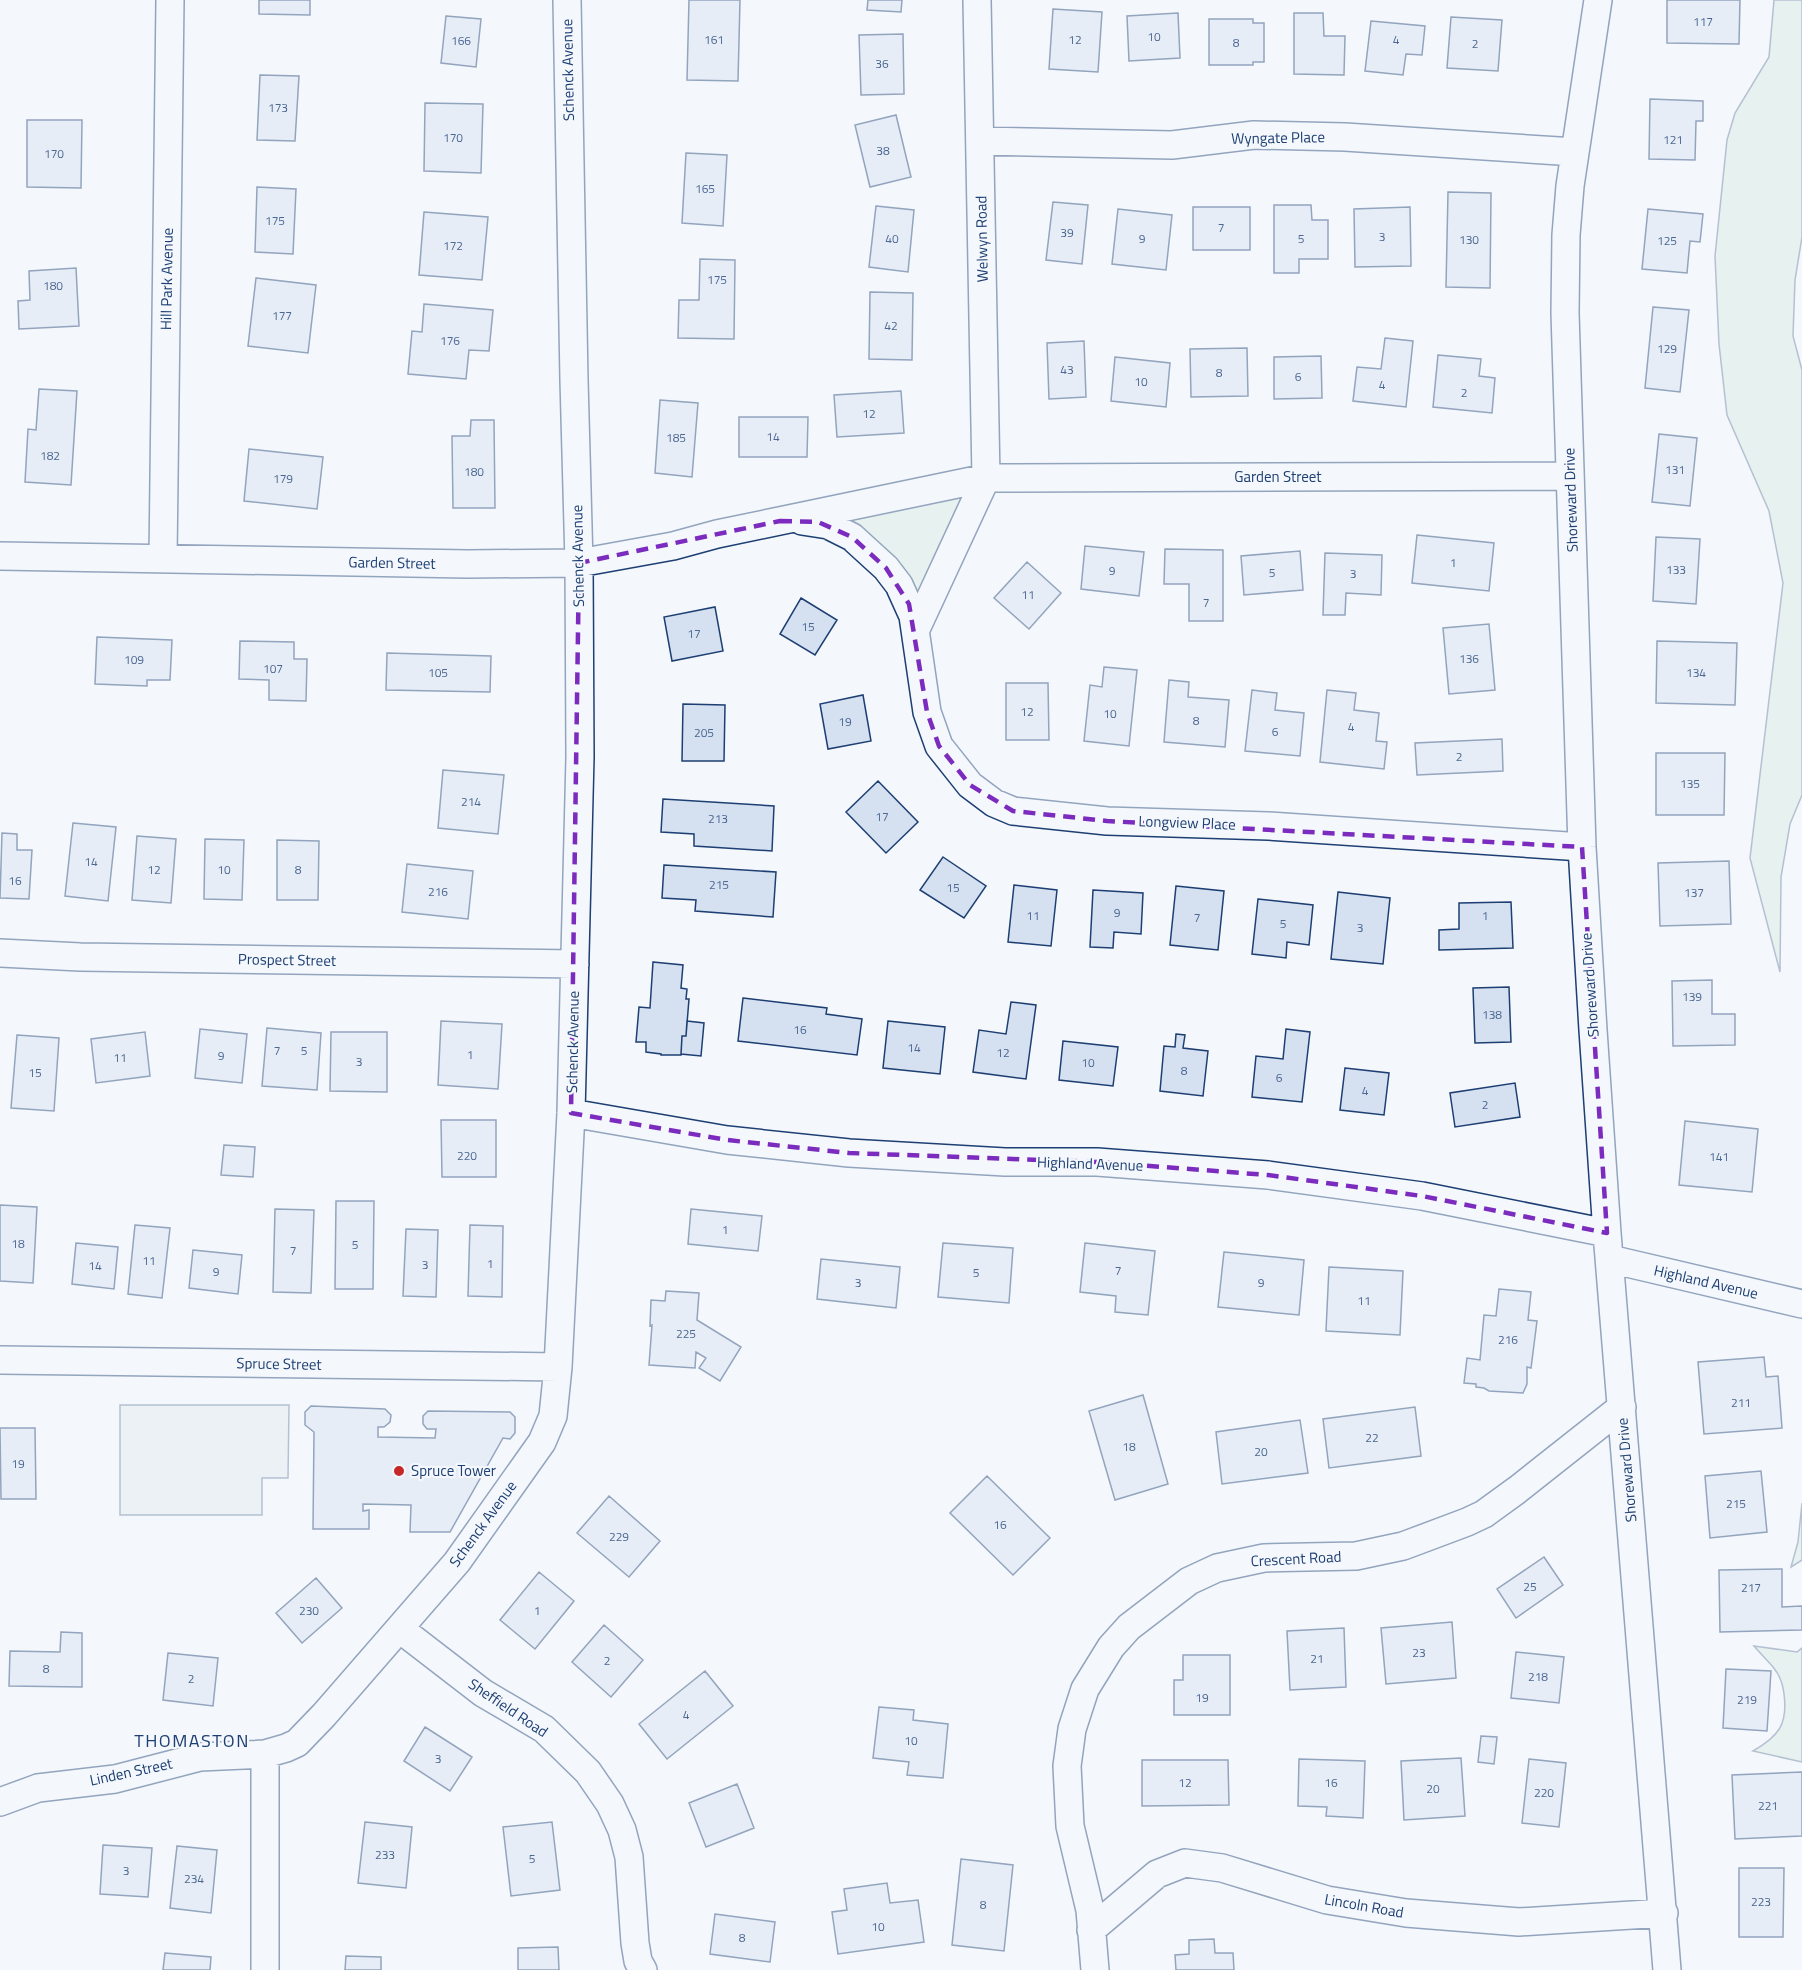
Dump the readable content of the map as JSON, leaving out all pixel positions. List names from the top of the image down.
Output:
{
  "streets": {
    "street": [
      "Schenck Avenue",
      "Wyngate Place",
      "Welwyn Road",
      "Hill Park Avenue",
      "Garden Street",
      "Shoreward Drive",
      "Longview Place",
      "Prospect Street",
      "Highland Avenue",
      "Spruce Street",
      "Crescent Road",
      "Sheffield Road",
      "Linden Street",
      "Lincoln Road"
    ]
  },
  "crossings": [
    ["Schenck Avenue", "Garden Street"],
    ["Schenck Avenue", "Prospect Street"],
    ["Schenck Avenue", "Highland Avenue"],
    ["Schenck Avenue", "Spruce Street"],
    ["Schenck Avenue", "Sheffield Road"],
    ["Schenck Avenue", "Linden Street"],
    ["Wyngate Place", "Welwyn Road"],
    ["Wyngate Place", "Shoreward Drive"],
    ["Welwyn Road", "Garden Street"],
    ["Hill Park Avenue", "Garden Street"],
    ["Garden Street", "Shoreward Drive"],
    ["Garden Street", "Longview Place"],
    ["Shoreward Drive", "Longview Place"],
    ["Shoreward Drive", "Highland Avenue"],
    ["Shoreward Drive", "Crescent Road"],
    ["Shoreward Drive", "Lincoln Road"],
    ["Crescent Road", "Lincoln Road"]
  ],
  "districts": ["THOMASTON"],
  "places": ["Spruce Tower"],
  "house_numbers": [
    "117",
    "10",
    "161",
    "12",
    "4",
    "166",
    "8",
    "2",
    "36",
    "173",
    "170",
    "121",
    "38",
    "170",
    "165",
    "175",
    "7",
    "39",
    "3",
    "40",
    "9",
    "5",
    "130",
    "125",
    "172",
    "175",
    "180",
    "177",
    "42",
    "176",
    "129",
    "43",
    "8",
    "6",
    "10",
    "4",
    "2",
    "12",
    "14",
    "185",
    "182",
    "131",
    "180",
    "179",
    "1",
    "133",
    "9",
    "5",
    "3",
    "11",
    "7",
    "15",
    "17",
    "136",
    "109",
    "107",
    "105",
    "134",
    "12",
    "10",
    "8",
    "19",
    "4",
    "6",
    "205",
    "2",
    "135",
    "214",
    "17",
    "213",
    "14",
    "12",
    "10",
    "8",
    "16",
    "215",
    "15",
    "216",
    "137",
    "9",
    "11",
    "1",
    "7",
    "5",
    "3",
    "139",
    "138",
    "16",
    "14",
    "7",
    "5",
    "12",
    "1",
    "9",
    "11",
    "3",
    "10",
    "8",
    "15",
    "6",
    "4",
    "2",
    "220",
    "141",
    "1",
    "18",
    "5",
    "7",
    "11",
    "1",
    "3",
    "14",
    "7",
    "9",
    "5",
    "3",
    "9",
    "11",
    "225",
    "216",
    "211",
    "22",
    "18",
    "20",
    "19",
    "215",
    "16",
    "229",
    "25",
    "217",
    "230",
    "1",
    "23",
    "21",
    "2",
    "8",
    "218",
    "2",
    "19",
    "219",
    "4",
    "10",
    "3",
    "12",
    "16",
    "20",
    "220",
    "221",
    "233",
    "5",
    "3",
    "234",
    "223",
    "8",
    "10",
    "8"
  ]
}
